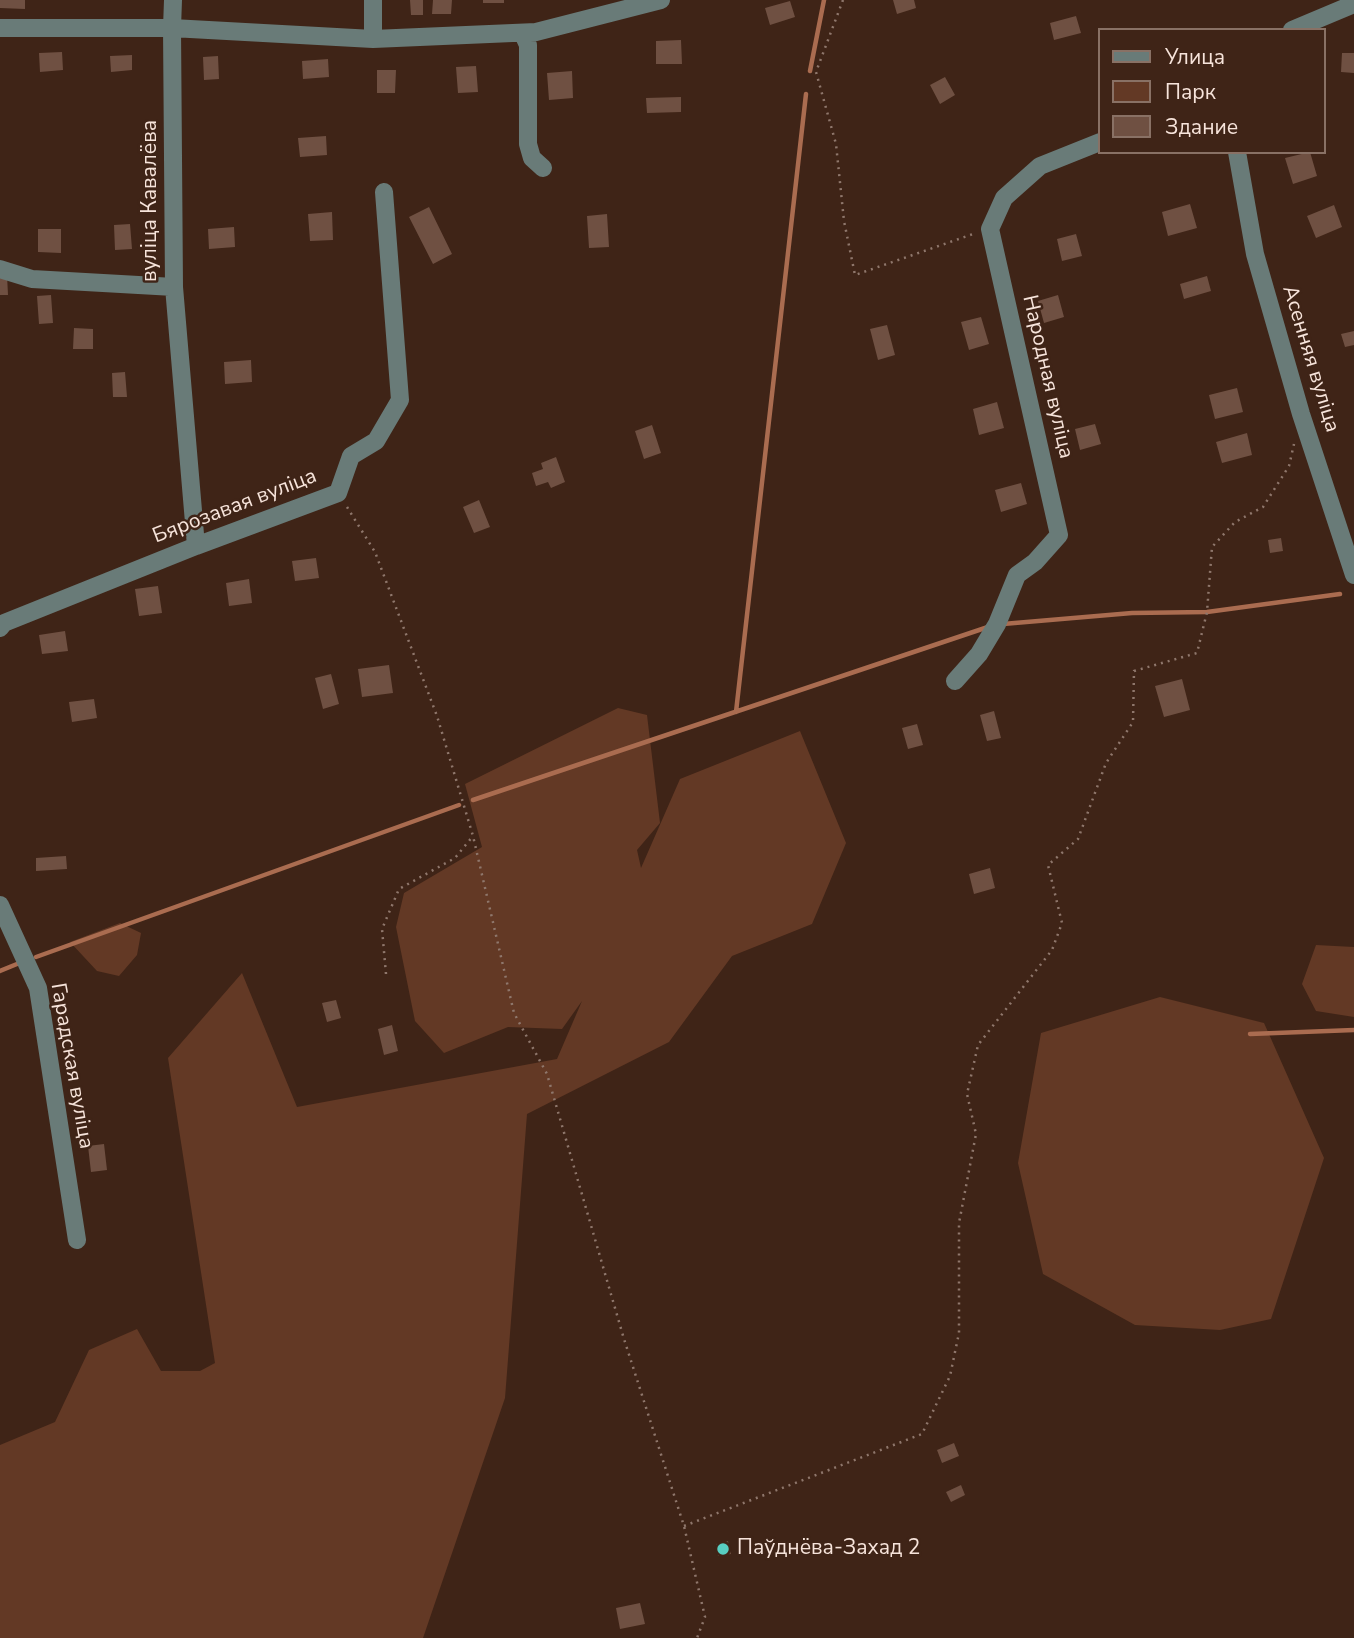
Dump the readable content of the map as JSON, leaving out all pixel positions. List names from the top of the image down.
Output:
{
  "streets": {
    "street": [
      "вуліца Кавалёва",
      "Асенняя вуліца",
      "Народная вуліца",
      "Бярозавая вуліца",
      "Гарадская вуліца"
    ]
  },
  "crossings": [
    ["вуліца Кавалёва", "Бярозавая вуліца"]
  ],
  "places": ["Паўднёва-Захад 2"],
  "legend": ["Улица", "Парк", "Здание"]
}
